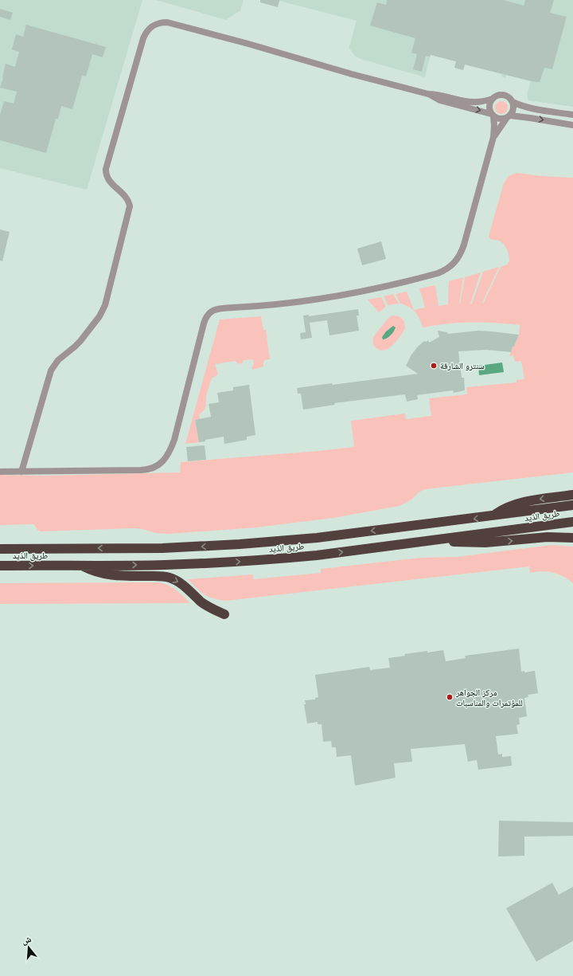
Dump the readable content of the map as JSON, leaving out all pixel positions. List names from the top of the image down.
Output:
{
  "streets": {
    "highway": ["طريق الذيد"]
  },
  "places": ["سنترو الشارقة", "مركز الجواهر للمؤتمرات والمناسبات"],
  "north": "top"
}
